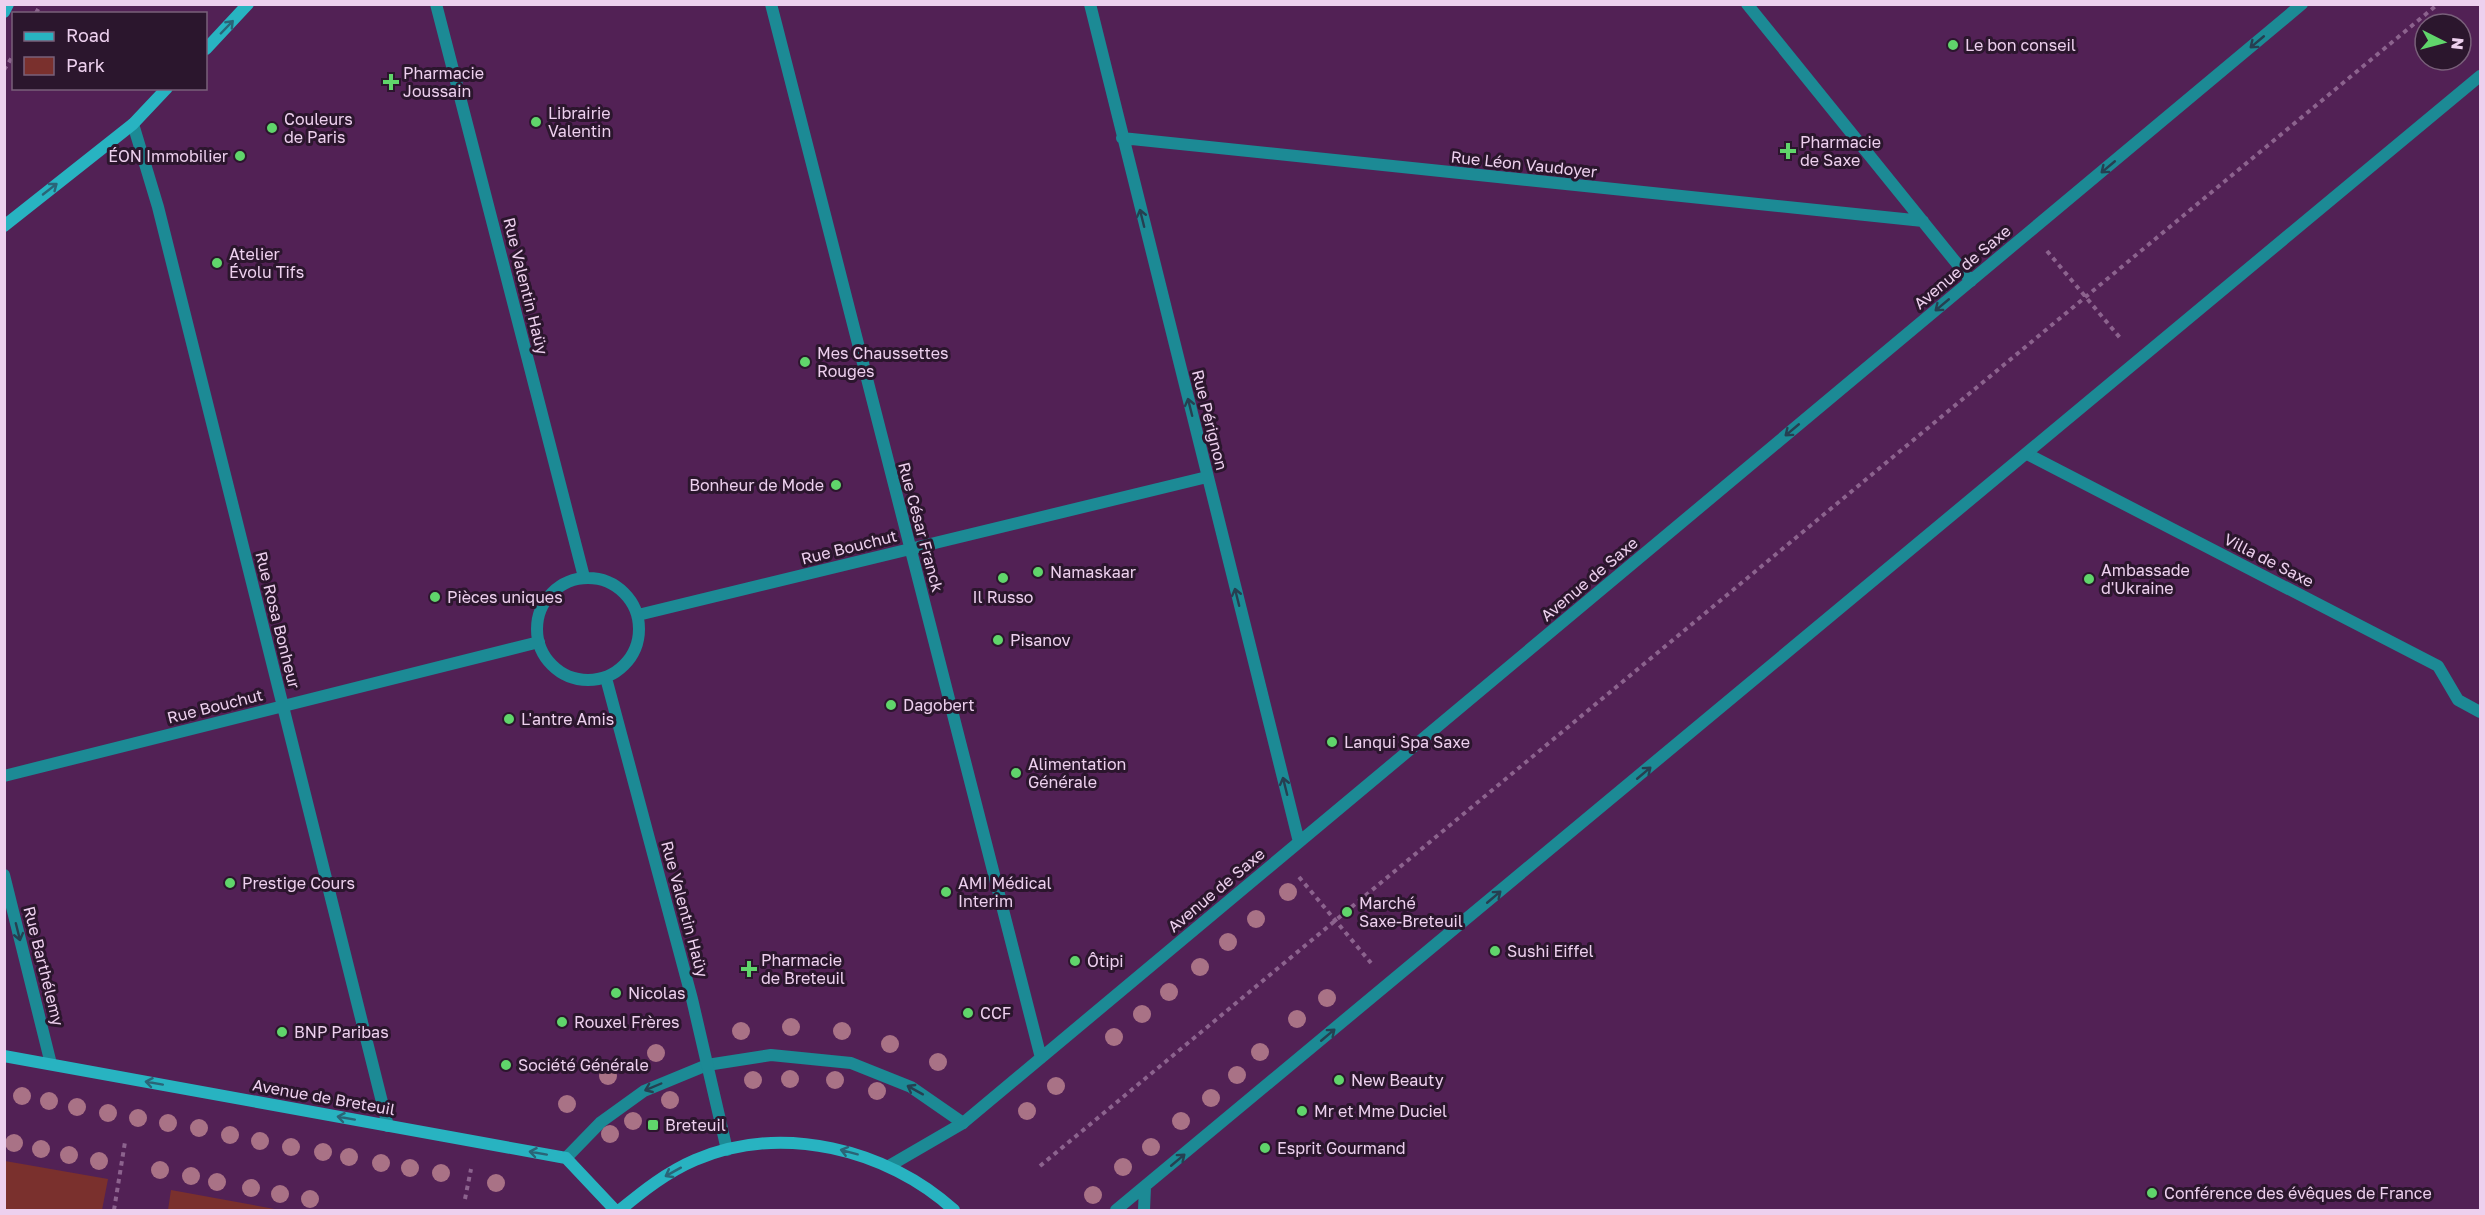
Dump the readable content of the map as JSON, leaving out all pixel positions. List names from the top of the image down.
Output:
{
  "streets": {
    "street": [
      "Rue Léon Vaudoyer",
      "Avenue de Saxe",
      "Rue Valentin Haüy",
      "Rue Pérignon",
      "Rue César Franck",
      "Rue Bouchut",
      "Villa de Saxe",
      "Rue Rosa Bonheur",
      "Rue Barthélemy",
      "Avenue de Breteuil"
    ]
  },
  "crossings": [
    ["Rue Léon Vaudoyer", "Rue Pérignon"],
    ["Avenue de Saxe", "Rue Pérignon"],
    ["Avenue de Saxe", "Rue César Franck"],
    ["Rue Valentin Haüy", "Rue Bouchut"],
    ["Rue Pérignon", "Rue Bouchut"],
    ["Rue César Franck", "Rue Bouchut"],
    ["Rue Bouchut", "Rue Rosa Bonheur"],
    ["Rue Rosa Bonheur", "Avenue de Breteuil"],
    ["Rue Barthélemy", "Avenue de Breteuil"]
  ],
  "one_way": [
    "Avenue de Saxe",
    "Rue Pérignon",
    "Rue Barthélemy",
    "Avenue de Breteuil"
  ],
  "places": {
    "other": [
      "Le bon conseil",
      "Librairie Valentin",
      "Couleurs de Paris",
      "ÉON Immobilier",
      "Atelier Évolu Tifs",
      "Mes Chaussettes Rouges",
      "Bonheur de Mode",
      "Namaskaar",
      "Il Russo",
      "Ambassade d'Ukraine",
      "Pièces uniques",
      "Pisanov",
      "Dagobert",
      "L'antre Amis",
      "Lanqui Spa Saxe",
      "Alimentation Générale",
      "Prestige Cours",
      "AMI Médical Interim",
      "Marché Saxe-Breteuil",
      "Sushi Eiffel",
      "Ôtipi",
      "Nicolas",
      "CCF",
      "Rouxel Frères",
      "BNP Paribas",
      "Société Générale",
      "New Beauty",
      "Mr et Mme Duciel",
      "Esprit Gourmand",
      "Conférence des évêques de France"
    ],
    "health": ["Pharmacie Joussain", "Pharmacie de Saxe", "Pharmacie de Breteuil"],
    "transit": ["Breteuil"]
  },
  "legend": ["Road", "Park"],
  "north": "right"
}
